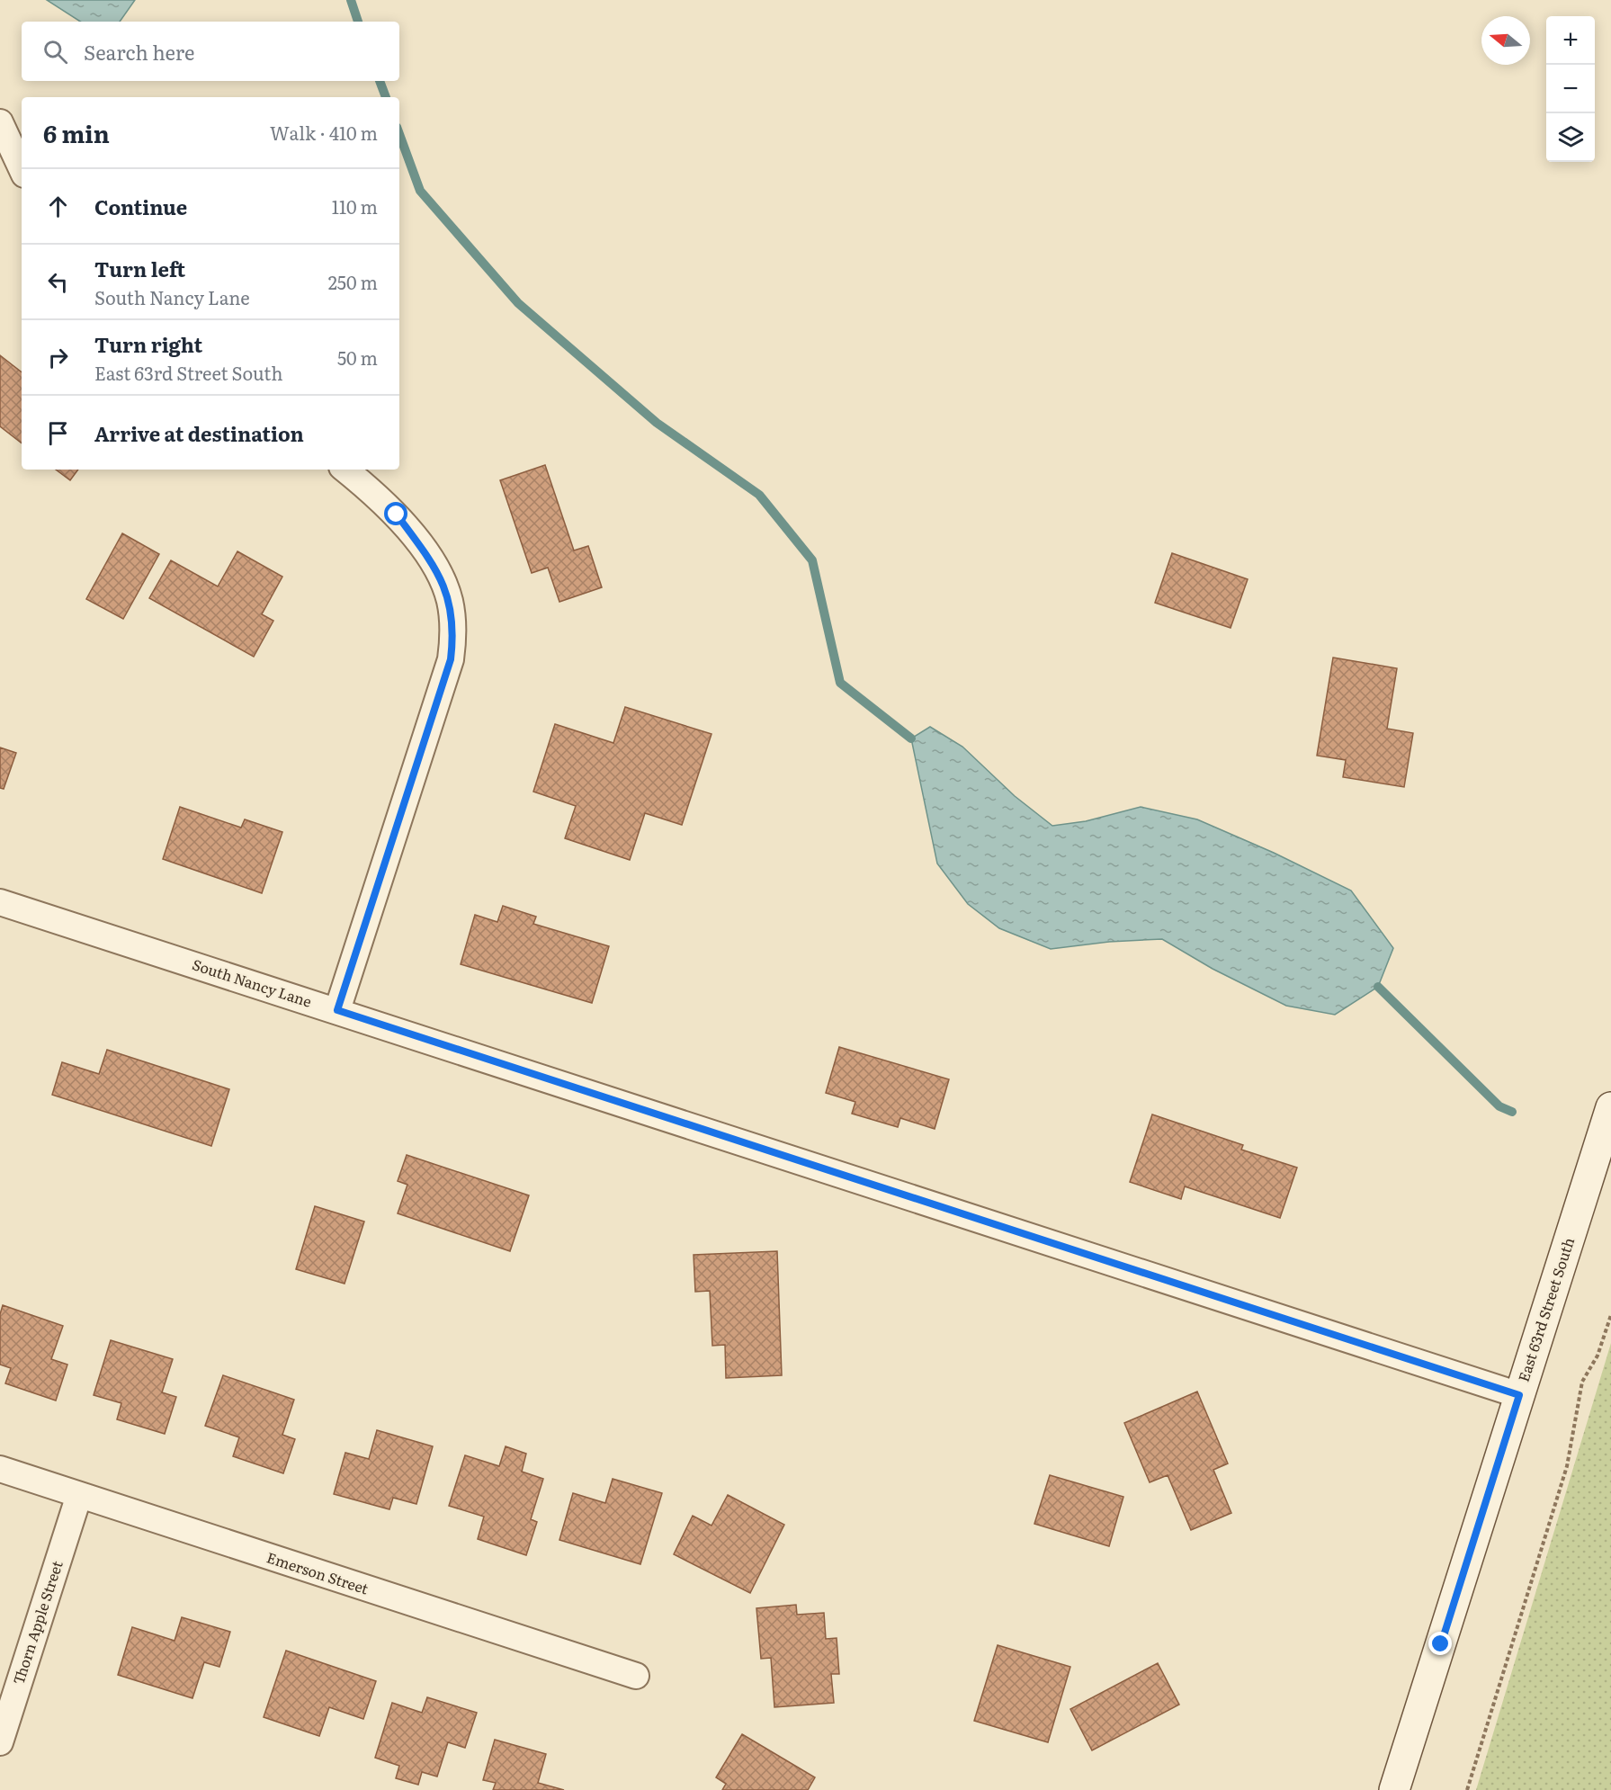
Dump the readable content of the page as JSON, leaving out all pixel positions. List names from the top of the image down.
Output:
{
  "streets": {
    "main road": ["East 63rd Street South"],
    "street": ["South Nancy Lane", "Emerson Street", "Thorn Apple Street"]
  },
  "crossings": [
    ["South Nancy Lane", "East 63rd Street South"],
    ["Emerson Street", "Thorn Apple Street"]
  ],
  "north": "left",
  "page": {
    "map_buttons": ["+", "−"],
    "search": "Search here",
    "heading": ["6 min", "Walk · 410 m"],
    "list": [
      ["Continue", "110 m"],
      ["Turn left", "South Nancy Lane", "250 m"],
      ["Turn right", "East 63rd Street South", "50 m"],
      "Arrive at destination"
    ]
  }
}
